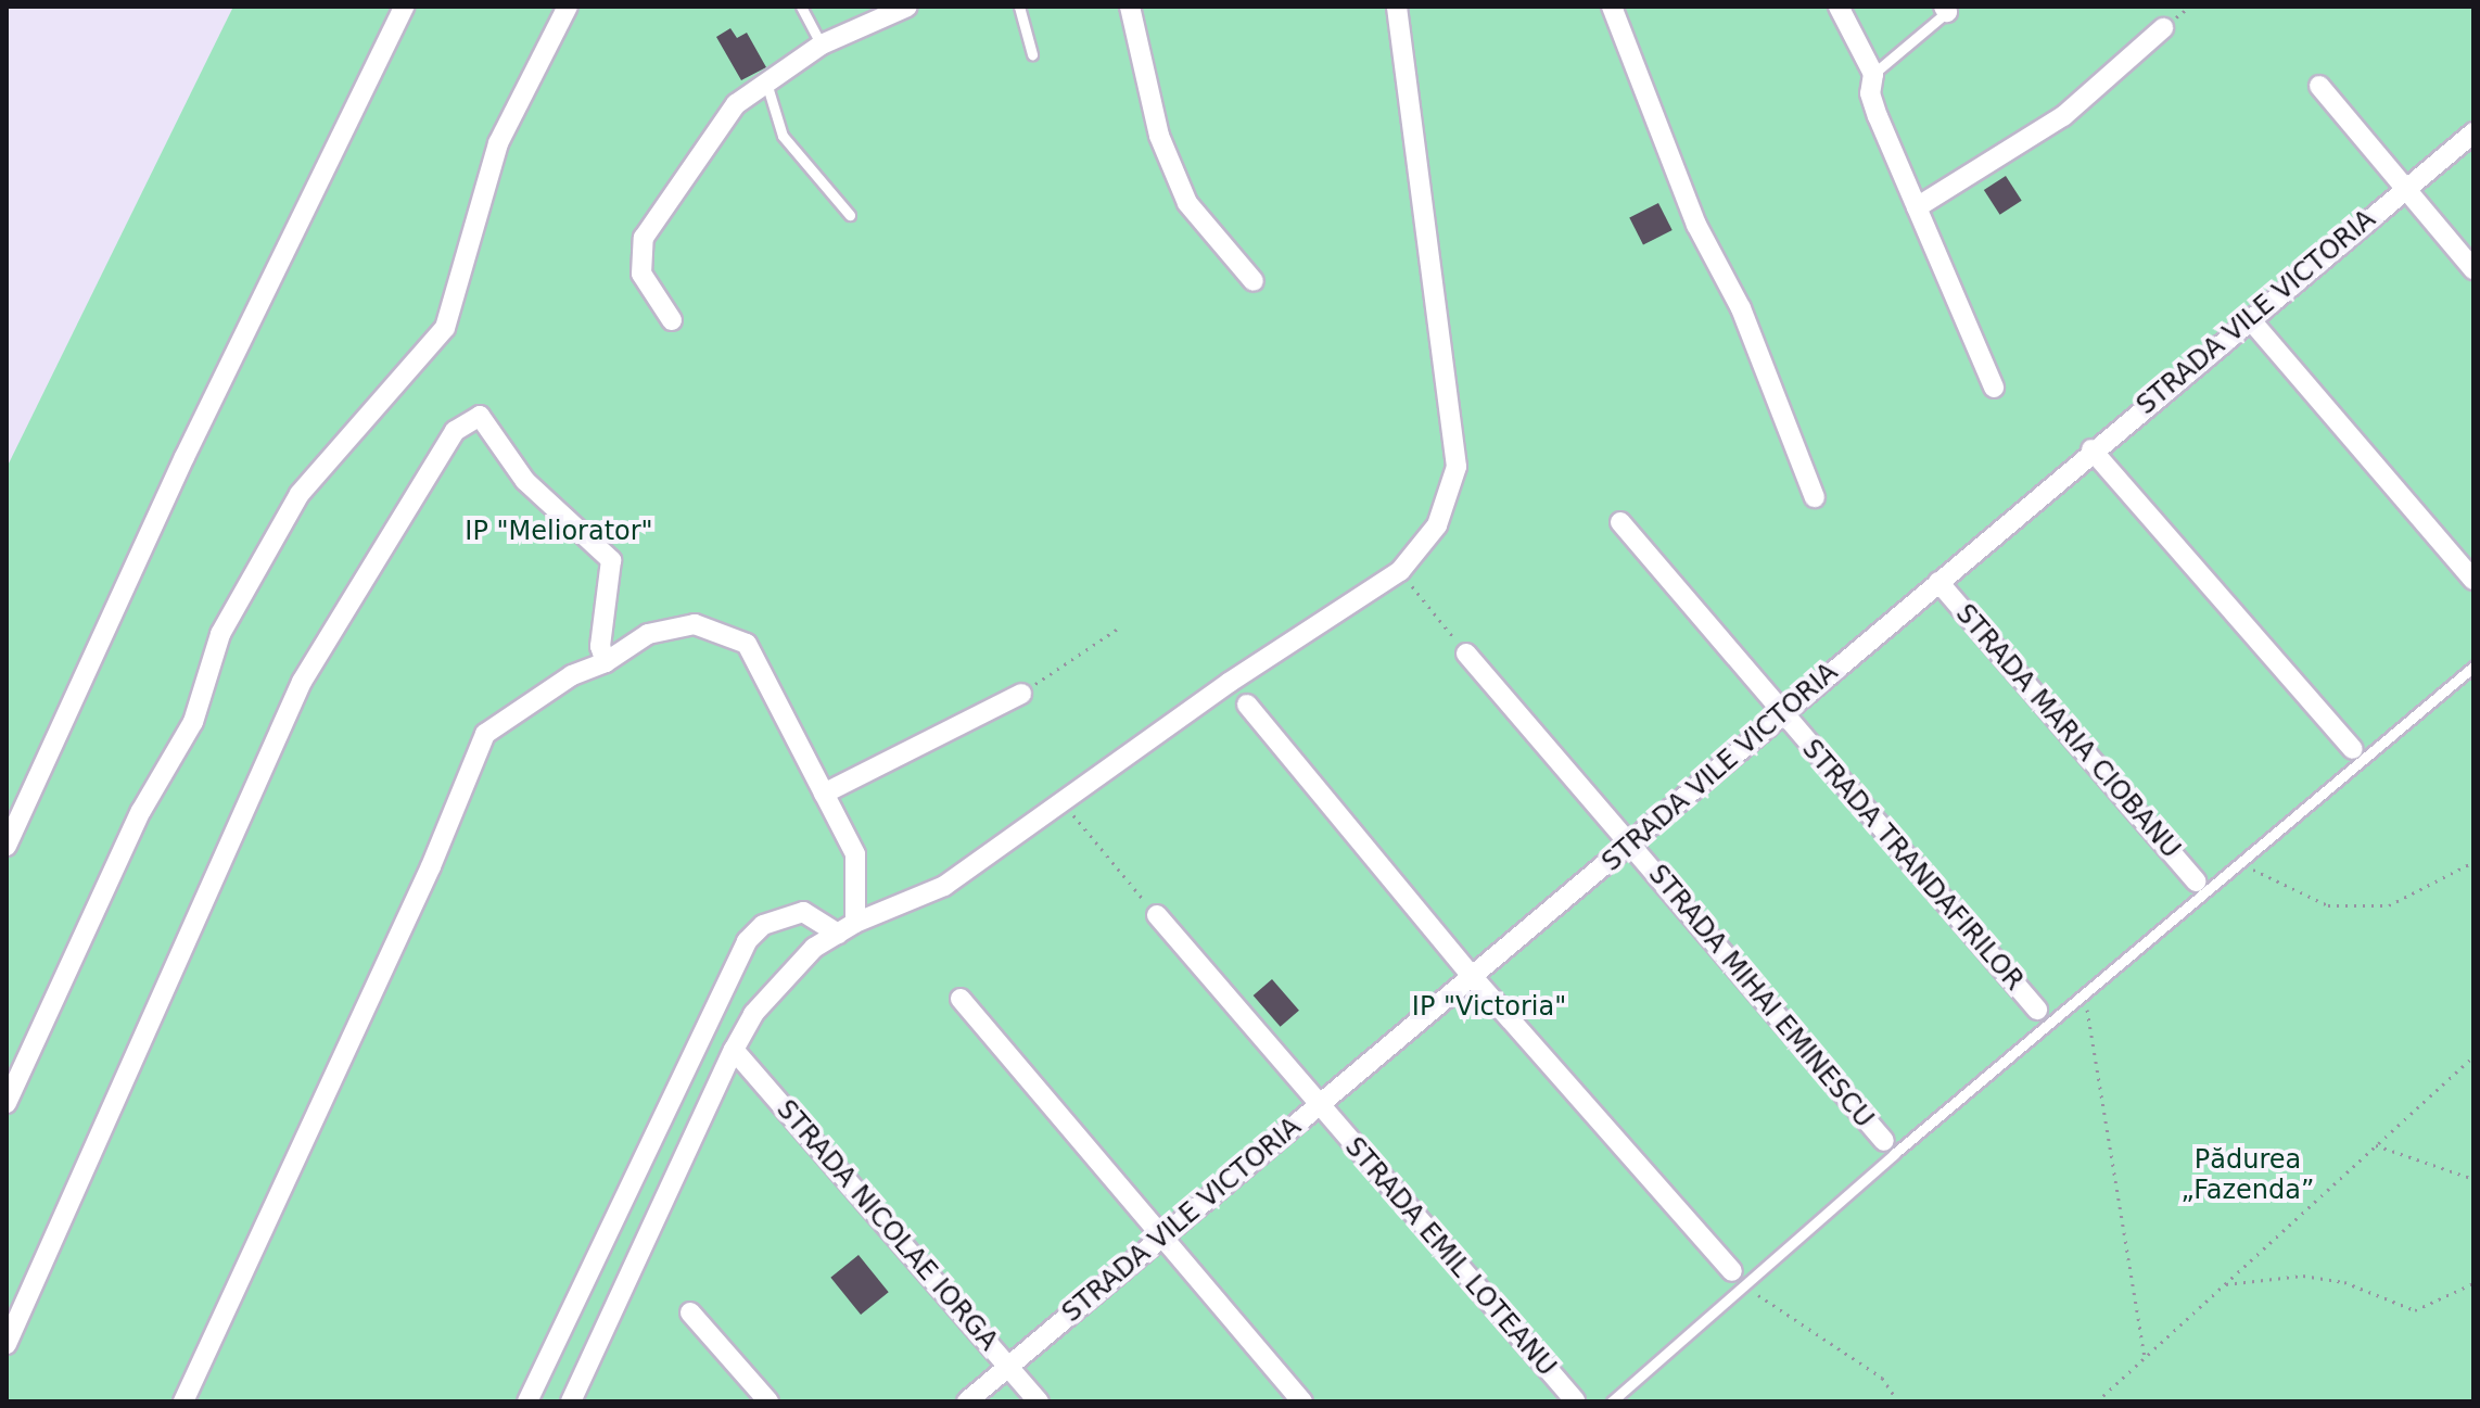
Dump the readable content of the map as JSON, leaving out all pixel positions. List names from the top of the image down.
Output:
{
  "streets": {
    "street": [
      "STRADA VILE VICTORIA",
      "STRADA MARIA CIOBANU",
      "STRADA TRANDAFIRILOR",
      "STRADA MIHAI EMINESCU",
      "STRADA NICOLAE IORGA",
      "STRADA EMIL LOTEANU"
    ]
  },
  "crossings": [
    ["STRADA VILE VICTORIA", "STRADA MARIA CIOBANU"],
    ["STRADA VILE VICTORIA", "STRADA TRANDAFIRILOR"],
    ["STRADA VILE VICTORIA", "STRADA MIHAI EMINESCU"],
    ["STRADA VILE VICTORIA", "STRADA NICOLAE IORGA"],
    ["STRADA VILE VICTORIA", "STRADA EMIL LOTEANU"]
  ],
  "parks": ["IP \"Meliorator\"", "IP \"Victoria\"", "Pădurea „Fazenda”"]
}
